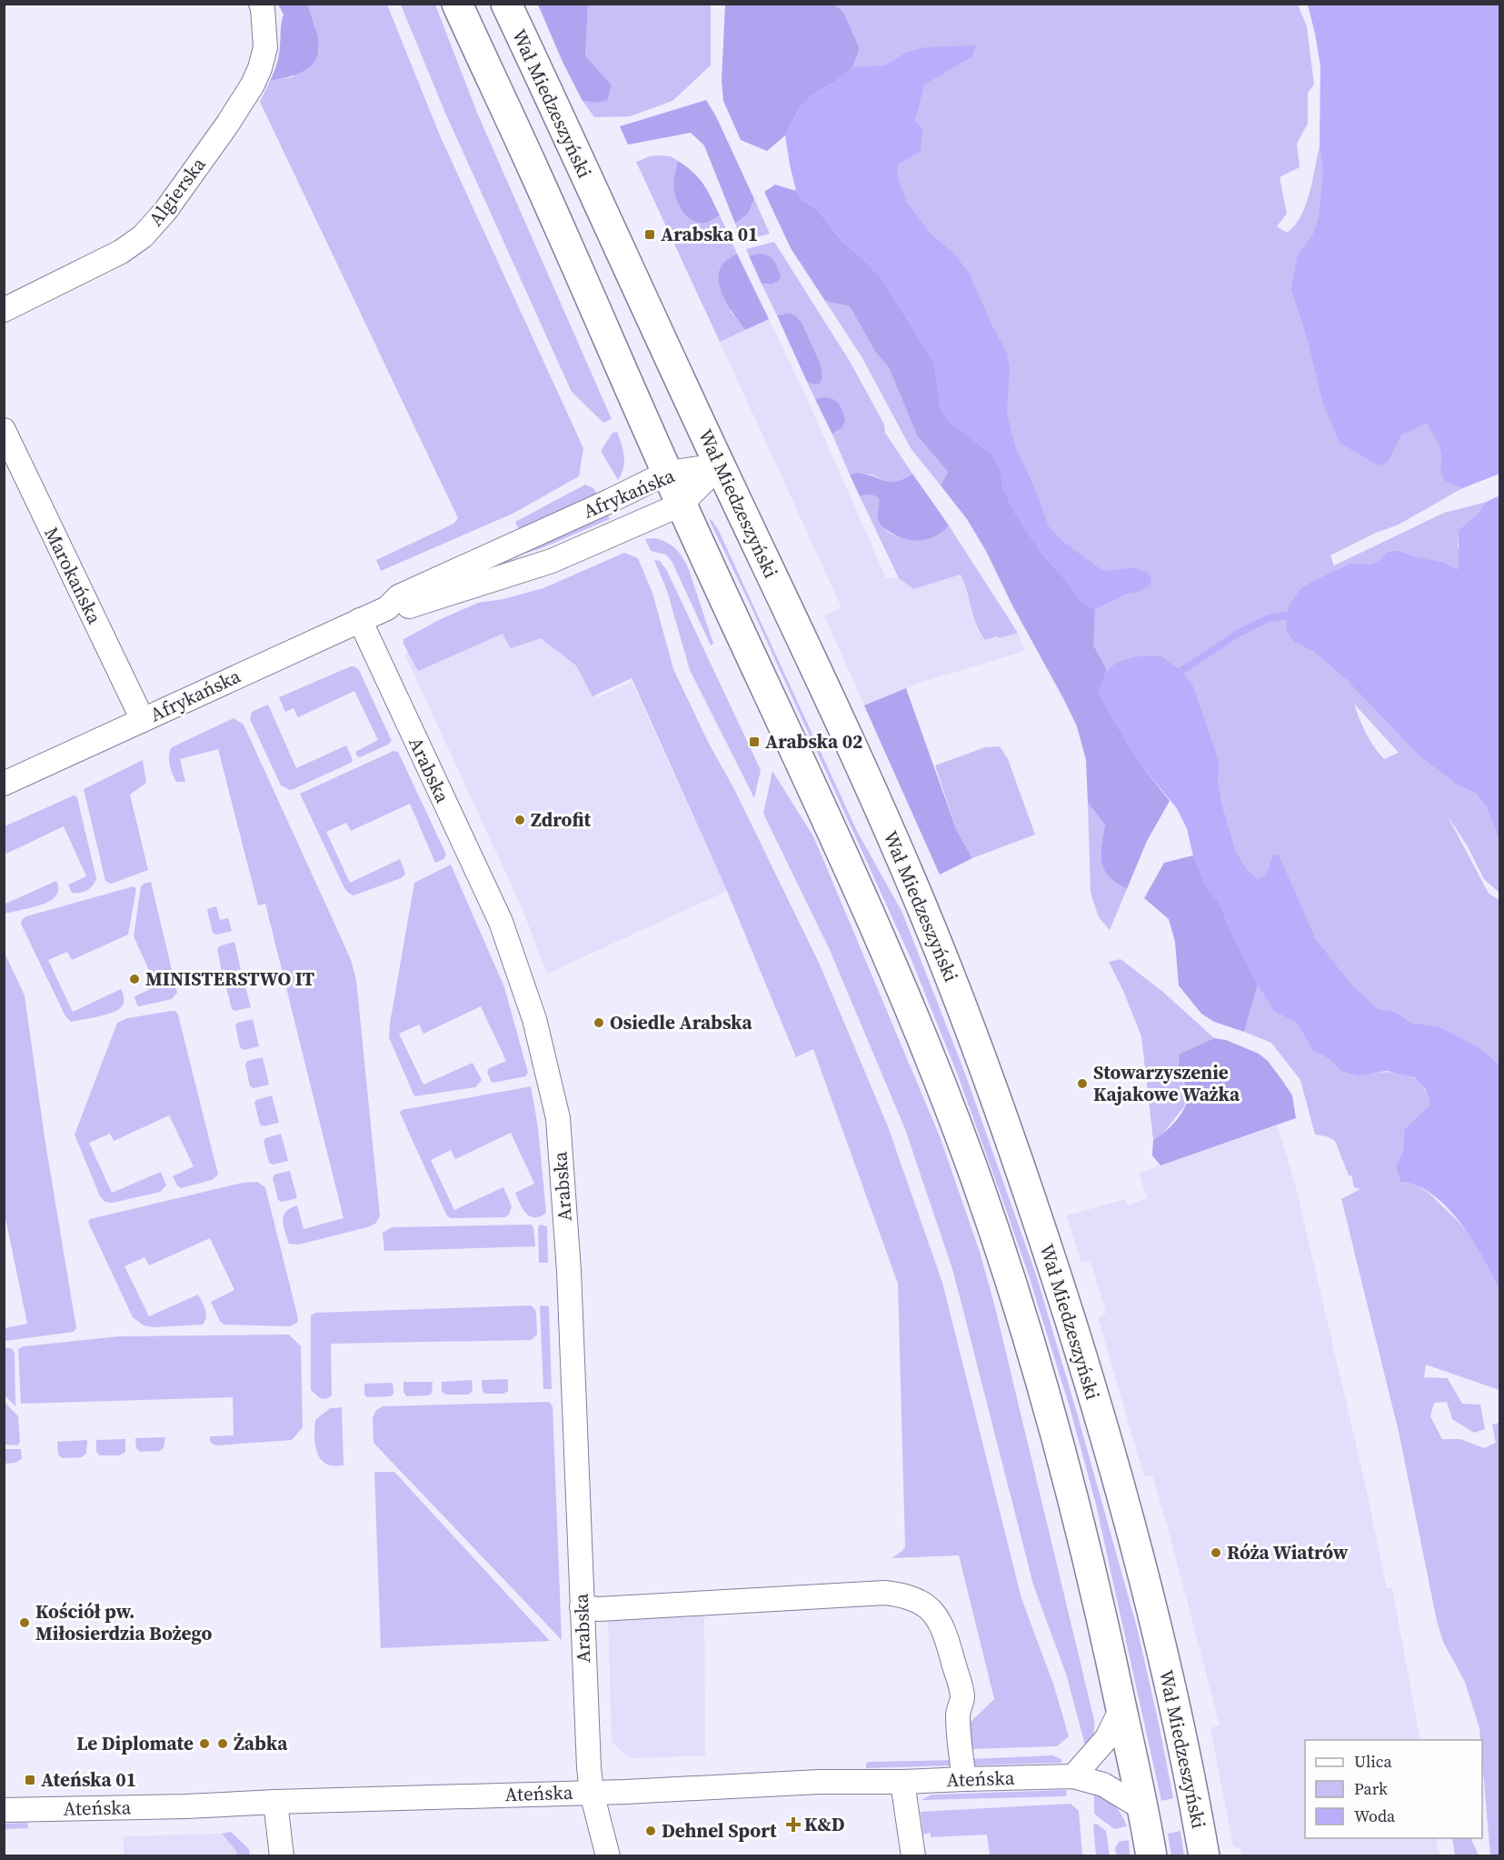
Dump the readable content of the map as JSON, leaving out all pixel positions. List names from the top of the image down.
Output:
{
  "streets": {
    "main road": ["Wał Miedzeszyński"],
    "street": [
      "Algierska",
      "Afrykańska",
      "Marokańska",
      "Arabska",
      "Ateńska"
    ]
  },
  "crossings": [
    ["Wał Miedzeszyński", "Afrykańska"],
    ["Afrykańska", "Marokańska"],
    ["Afrykańska", "Arabska"],
    ["Arabska", "Ateńska"]
  ],
  "places": {
    "transit": ["Arabska 01", "Arabska 02", "Ateńska 01"],
    "other": [
      "Zdrofit",
      "MINISTERSTWO IT",
      "Osiedle Arabska",
      "Stowarzyszenie Kajakowe Ważka",
      "Róża Wiatrów",
      "Kościół pw. Miłosierdzia Bożego",
      "Le Diplomate",
      "Żabka",
      "Dehnel Sport"
    ],
    "health": ["K&D"]
  },
  "legend": ["Ulica", "Park", "Woda"]
}
